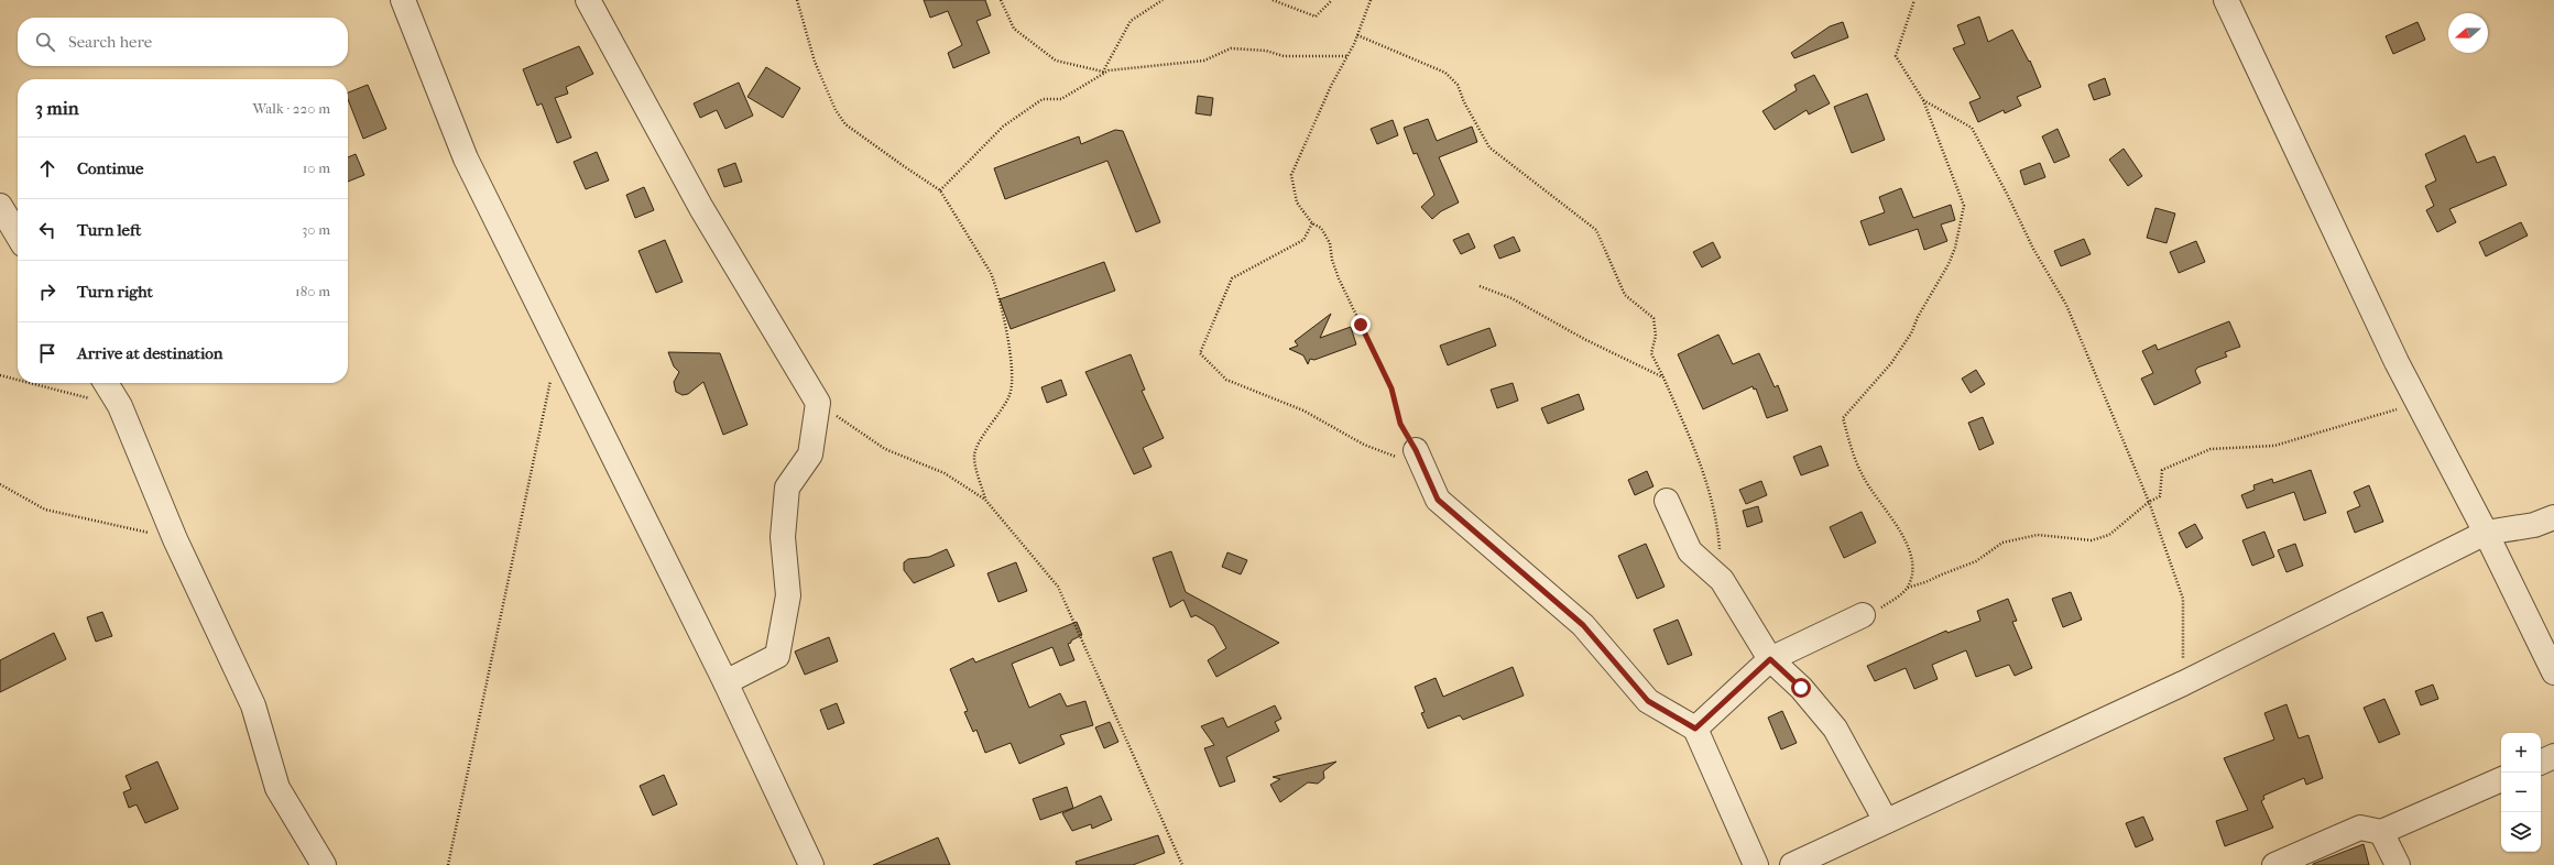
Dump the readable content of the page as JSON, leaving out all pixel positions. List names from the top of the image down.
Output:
{
  "north": "left",
  "page": {
    "search": "Search here",
    "heading": ["3 min", "Walk · 220 m"],
    "list": [
      ["Continue", "10 m"],
      ["Turn left", "30 m"],
      ["Turn right", "180 m"],
      "Arrive at destination"
    ],
    "map_buttons": ["+", "−"]
  }
}
